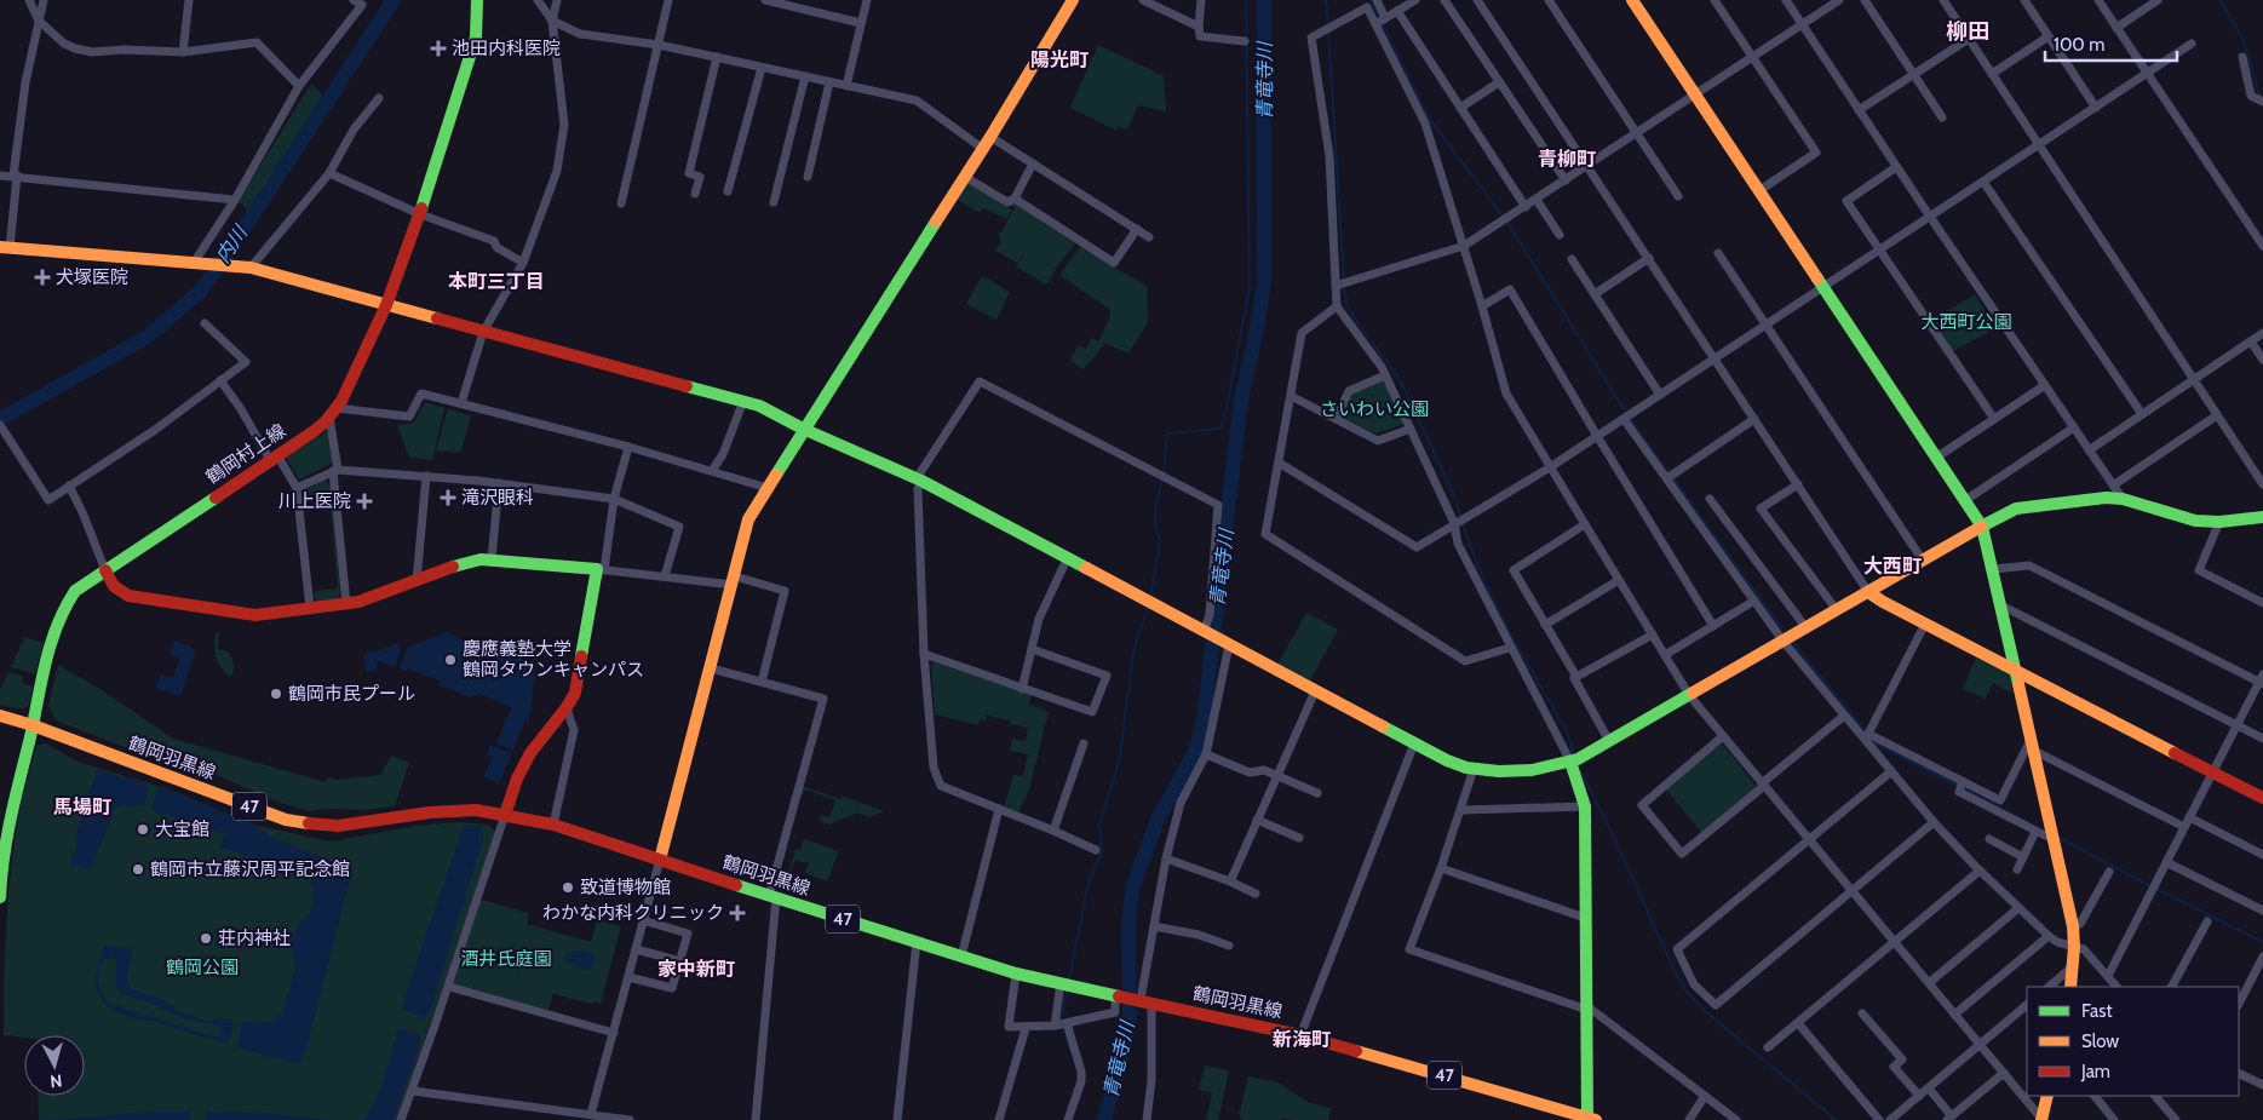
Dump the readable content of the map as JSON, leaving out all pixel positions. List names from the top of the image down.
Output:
{
  "streets": {
    "street": ["鶴岡村上線", "鶴岡羽黒線", "47"]
  },
  "crossings": [
    ["鶴岡村上線", "鶴岡羽黒線"]
  ],
  "districts": [
    "柳田",
    "陽光町",
    "青柳町",
    "本町三丁目",
    "大西町",
    "馬場町",
    "家中新町",
    "新海町"
  ],
  "water": ["青竜寺川", "内川"],
  "parks": [
    "大西町公園",
    "さいわい公園",
    "酒井氏庭園",
    "鶴岡公園"
  ],
  "places": {
    "health": [
      "池田内科医院",
      "犬塚医院",
      "滝沢眼科",
      "川上医院",
      "わかな内科クリニック"
    ],
    "other": [
      "慶應義塾大学 鶴岡タウンキャンパス",
      "鶴岡市民プール",
      "大宝館",
      "鶴岡市立藤沢周平記念館",
      "致道博物館",
      "荘内神社"
    ]
  },
  "legend": ["Fast", "Slow", "Jam"],
  "scale_bar": "100 m",
  "north": "bottom"
}
